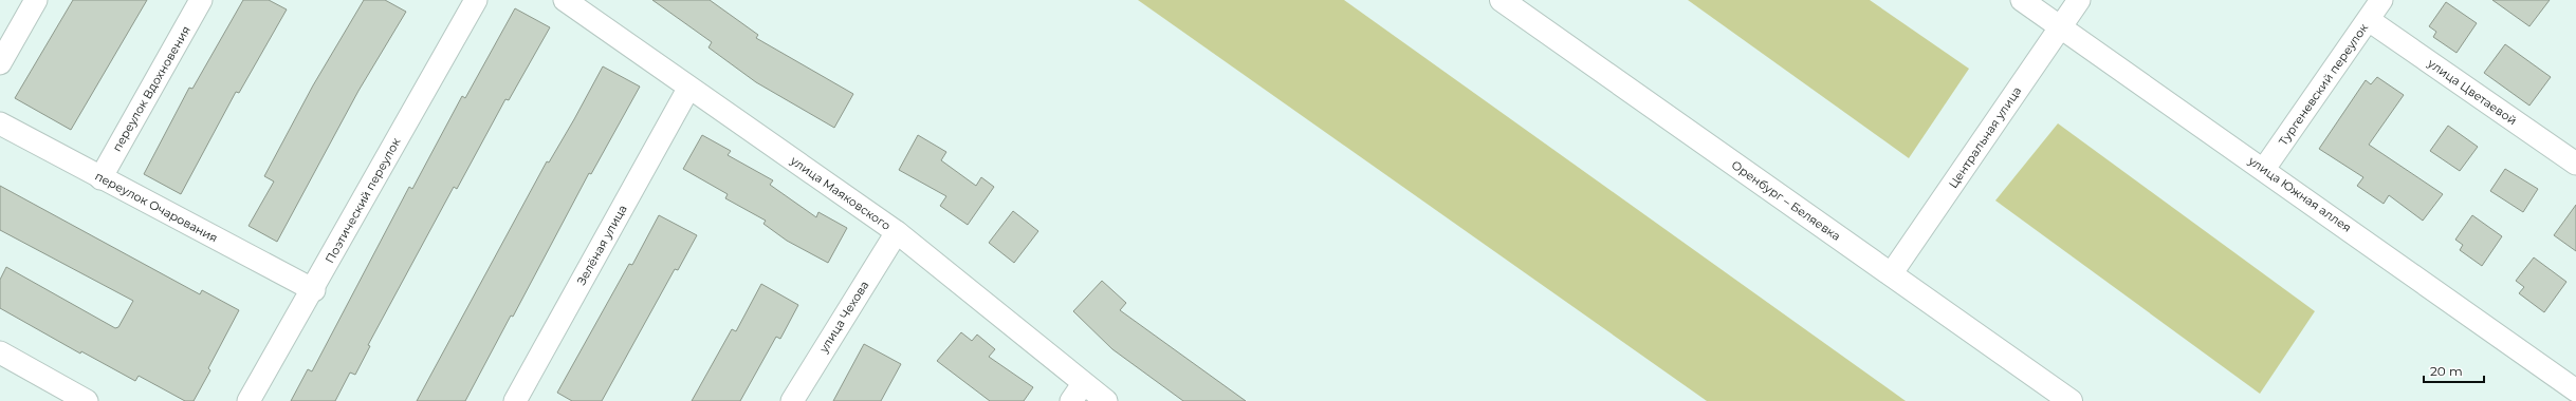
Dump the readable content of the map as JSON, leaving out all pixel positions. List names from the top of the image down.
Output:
{
  "streets": {
    "main road": ["Оренбург – Беляевка"],
    "street": [
      "Тургеневский переулок",
      "переулок Вдохновения",
      "улица Цветаевой",
      "Центральная улица",
      "улица Маяковского",
      "улица Южная аллея",
      "Поэтический переулок",
      "переулок Очарования",
      "Зелёная улица",
      "улица Чехова"
    ]
  },
  "crossings": [
    ["Тургеневский переулок", "улица Цветаевой"],
    ["Тургеневский переулок", "улица Южная аллея"],
    ["переулок Вдохновения", "переулок Очарования"],
    ["Центральная улица", "улица Южная аллея"],
    ["Центральная улица", "Оренбург – Беляевка"],
    ["улица Маяковского", "Зелёная улица"],
    ["улица Маяковского", "улица Чехова"],
    ["Поэтический переулок", "переулок Очарования"]
  ],
  "scale_bar": "20 m"
}
